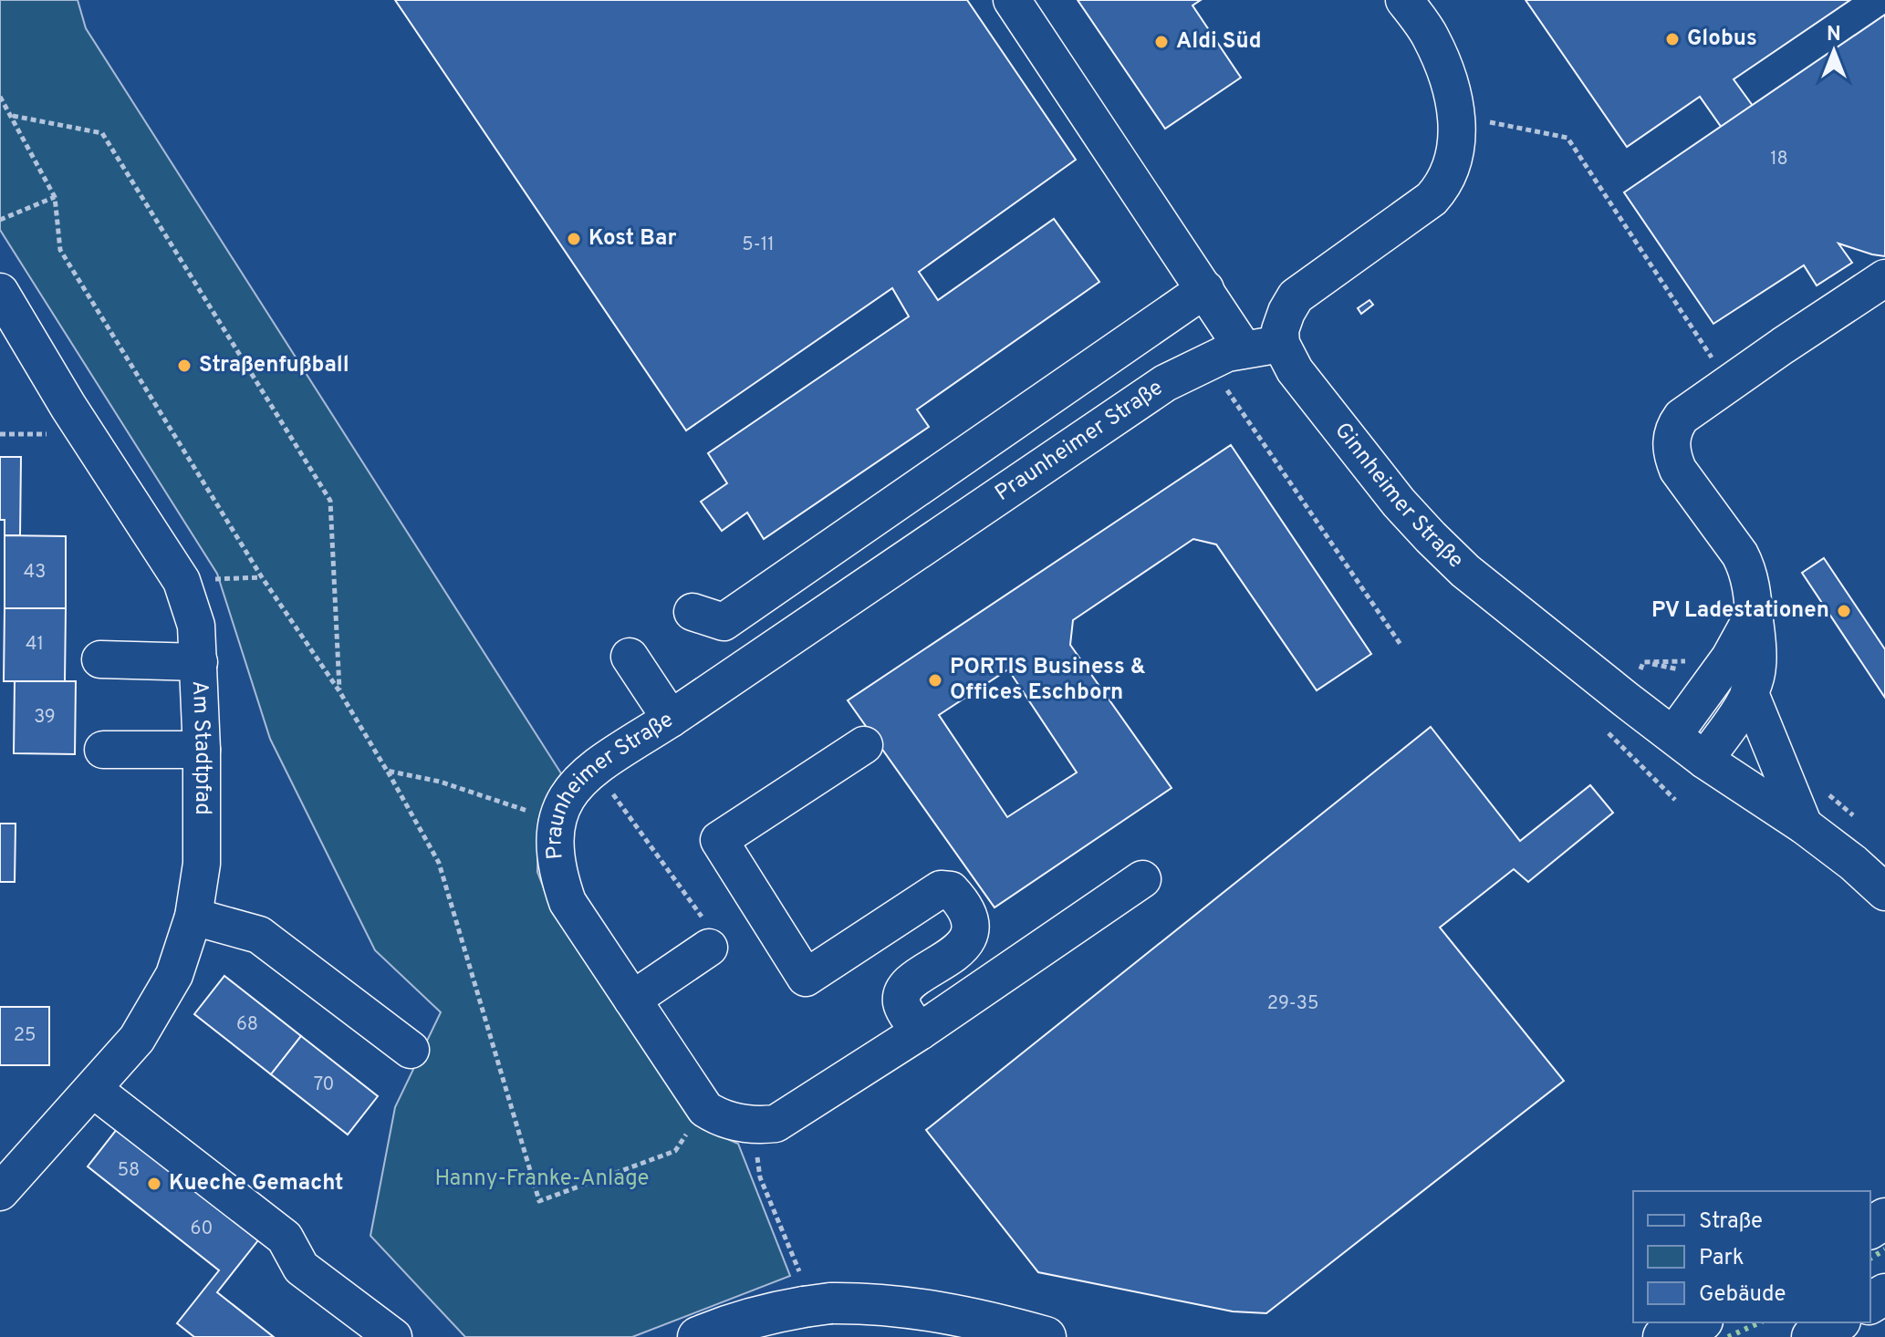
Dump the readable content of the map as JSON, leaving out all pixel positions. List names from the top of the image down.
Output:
{
  "streets": {
    "street": ["Praunheimer Straße", "Ginnheimer Straße", "Am Stadtpfad"]
  },
  "crossings": [
    ["Praunheimer Straße", "Ginnheimer Straße"]
  ],
  "parks": ["Hanny-Franke-Anlage"],
  "places": [
    "Globus",
    "Aldi Süd",
    "Kost Bar",
    "Straßenfußball",
    "PV Ladestationen",
    "PORTIS Business & Offices Eschborn",
    "Kueche Gemacht"
  ],
  "house_numbers": [
    "18",
    "5-11",
    "43",
    "41",
    "39",
    "29-35",
    "68",
    "25",
    "70",
    "58",
    "60"
  ],
  "legend": ["Straße", "Park", "Gebäude"],
  "north": "top"
}
